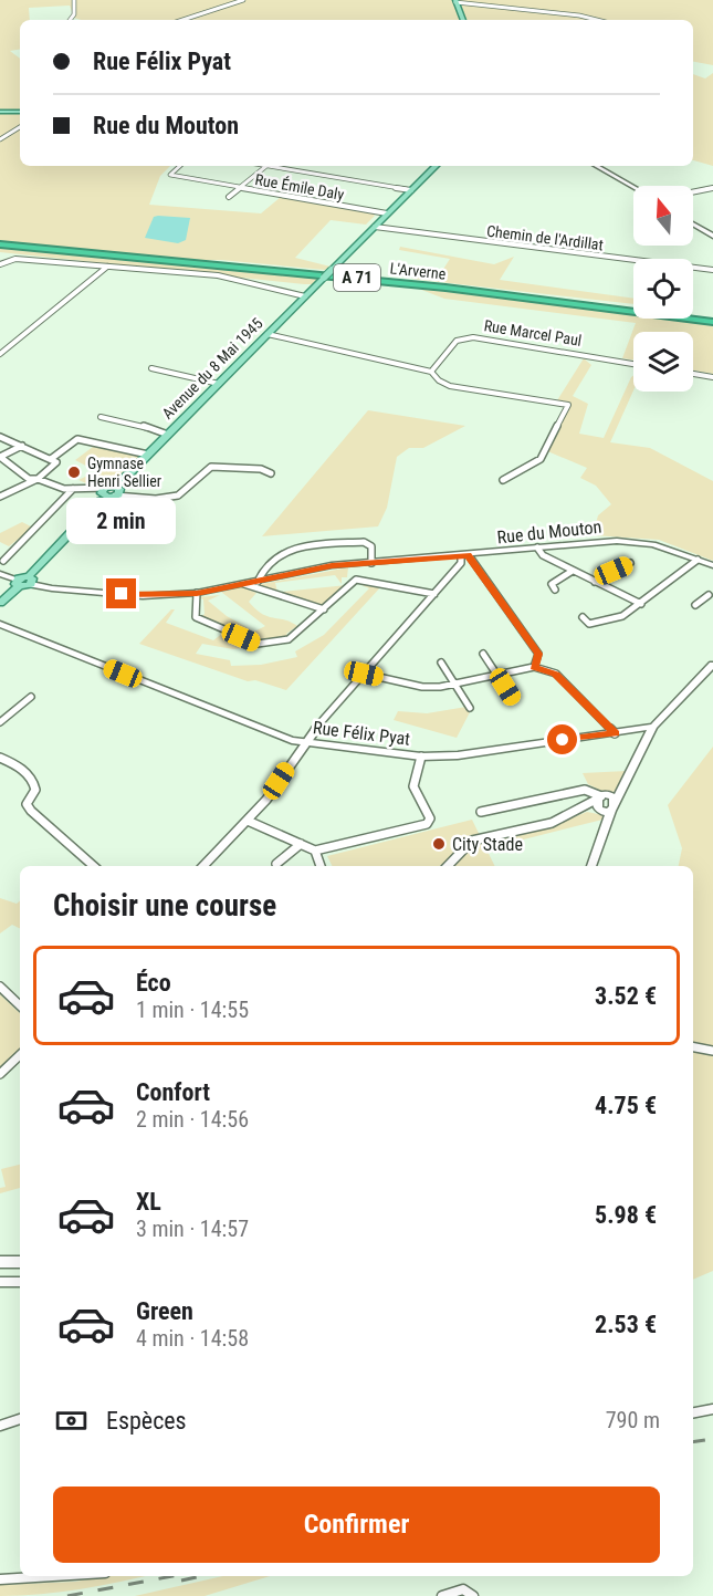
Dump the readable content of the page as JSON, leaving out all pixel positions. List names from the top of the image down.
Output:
{
  "streets": {
    "highway": ["L'Arverne", "A 71"],
    "main road": ["Avenue du 8 Mai 1945"],
    "street": [
      "Rue Émile Daly",
      "Chemin de l'Ardillat",
      "Rue Marcel Paul",
      "Rue du Mouton",
      "Rue Félix Pyat"
    ]
  },
  "crossings": [
    ["Rue Émile Daly", "Avenue du 8 Mai 1945"],
    ["Chemin de l'Ardillat", "Avenue du 8 Mai 1945"],
    ["Avenue du 8 Mai 1945", "Rue du Mouton"]
  ],
  "places": ["Gymnase Henri Sellier", "City Stade"],
  "north": "top",
  "page": {
    "banner": ["Rue Félix Pyat", "Rue du Mouton"],
    "bubble": "2 min",
    "heading": "Choisir une course",
    "list": [
      {
        "name": "Éco",
        "note": "1 min · 14:55",
        "value": "3.52 €"
      },
      {
        "name": "Confort",
        "note": "2 min · 14:56",
        "value": "4.75 €"
      },
      {
        "name": "XL",
        "note": "3 min · 14:57",
        "value": "5.98 €"
      },
      {
        "name": "Green",
        "note": "4 min · 14:58",
        "value": "2.53 €"
      }
    ],
    "pay": ["Espèces", "790 m"],
    "buttons": "Confirmer"
  }
}
